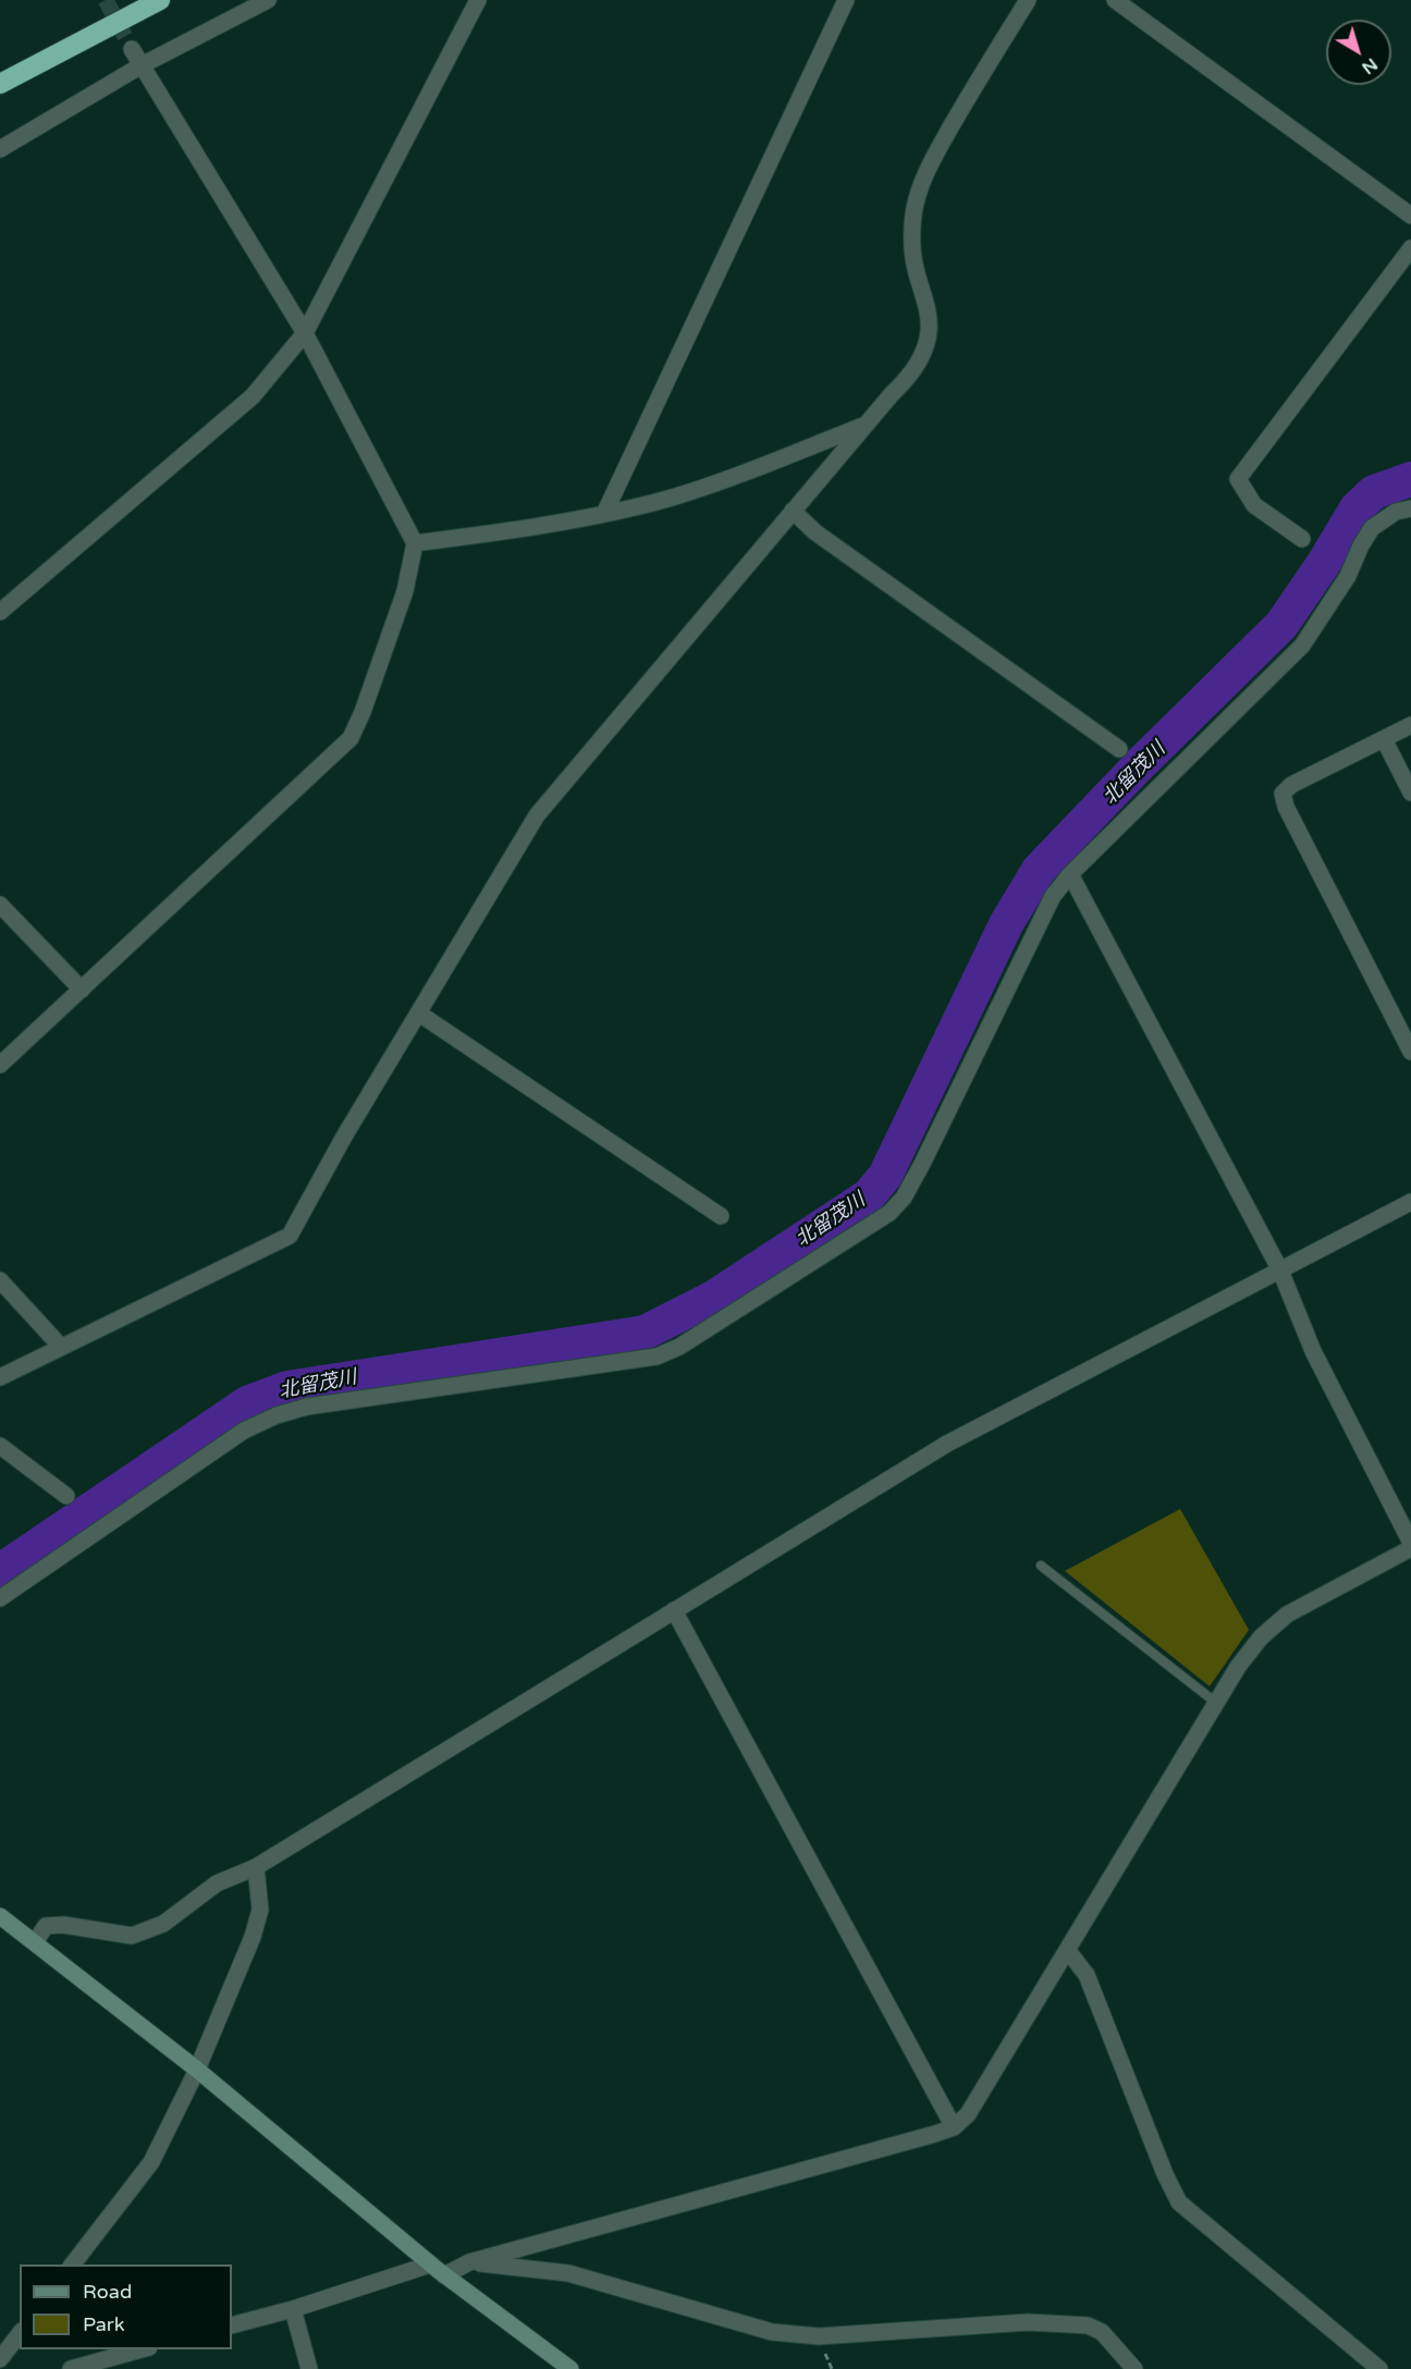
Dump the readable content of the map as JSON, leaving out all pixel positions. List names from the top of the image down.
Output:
{
  "water": ["北留茂川"],
  "legend": ["Road", "Park"],
  "north": "bottom right"
}
